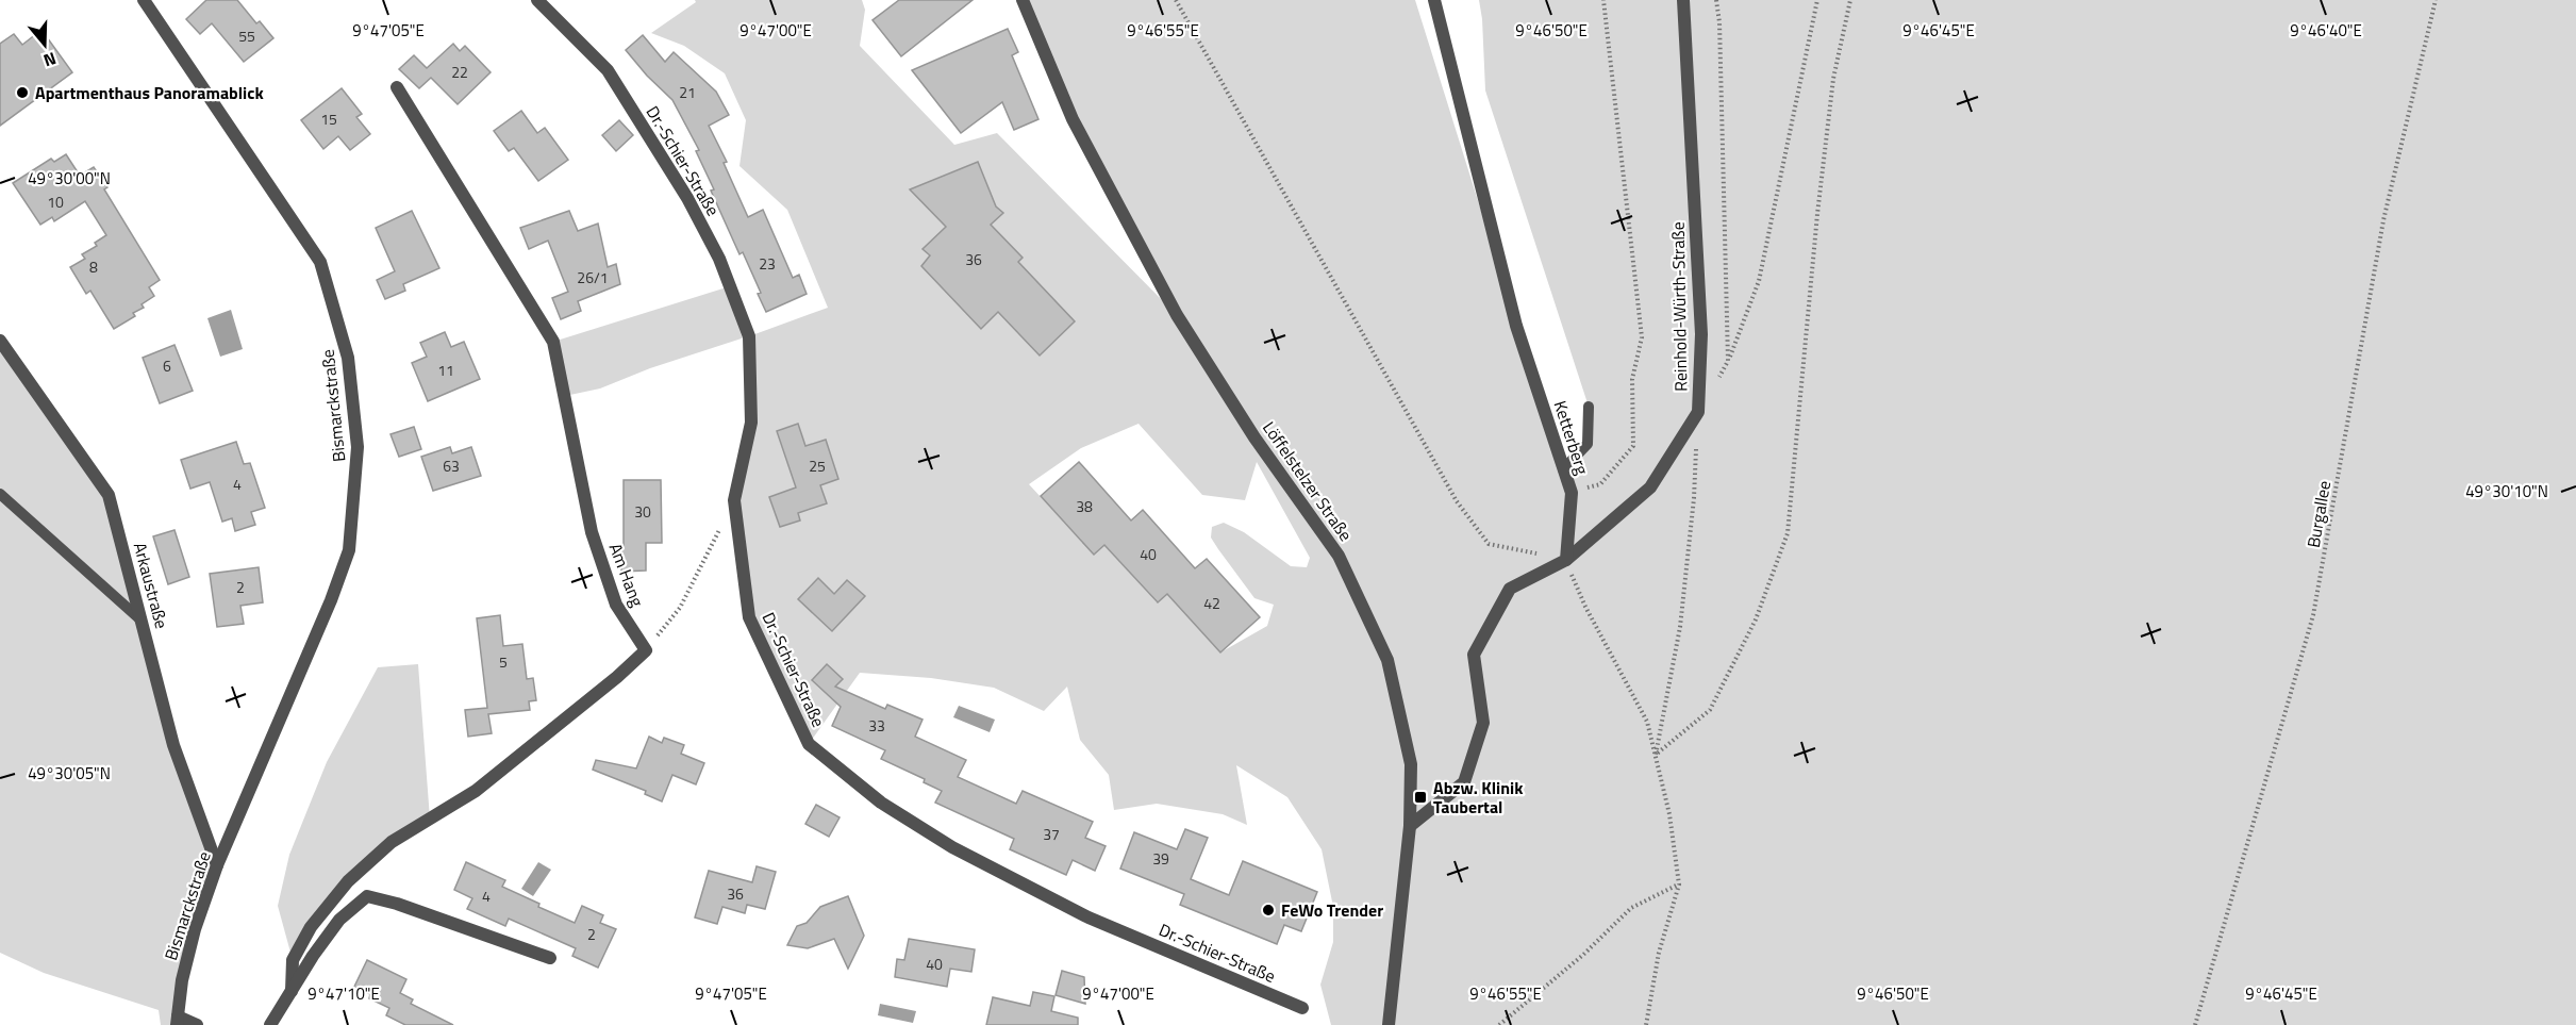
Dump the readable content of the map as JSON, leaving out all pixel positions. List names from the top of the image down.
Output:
{
  "streets": {
    "street": [
      "Dr.-Schier-Straße",
      "Reinhold-Würth-Straße",
      "Bismarckstraße",
      "Ketterberg",
      "Löffelstelzer Straße",
      "Am Hang",
      "Arkaustraße"
    ],
    "path": ["Burgallee"]
  },
  "crossings": [
    ["Reinhold-Würth-Straße", "Ketterberg"],
    ["Bismarckstraße", "Arkaustraße"]
  ],
  "places": {
    "other": ["Apartmenthaus Panoramablick", "FeWo Trender"],
    "transit": ["Abzw. Klinik Taubertal"]
  },
  "house_numbers": [
    "55",
    "22",
    "21",
    "15",
    "10",
    "36",
    "23",
    "8",
    "26/1",
    "6",
    "11",
    "63",
    "25",
    "4",
    "38",
    "30",
    "40",
    "2",
    "42",
    "5",
    "33",
    "37",
    "39",
    "36",
    "4",
    "2",
    "40"
  ],
  "north": "bottom",
  "coordinates": [
    "9°46'40\"E",
    "9°47'05\"E",
    "9°47'00\"E",
    "9°46'55\"E",
    "9°46'50\"E",
    "9°46'45\"E",
    "49°30'00\"N",
    "49°30'10\"N",
    "49°30'05\"N",
    "9°47'10\"E"
  ]
}
